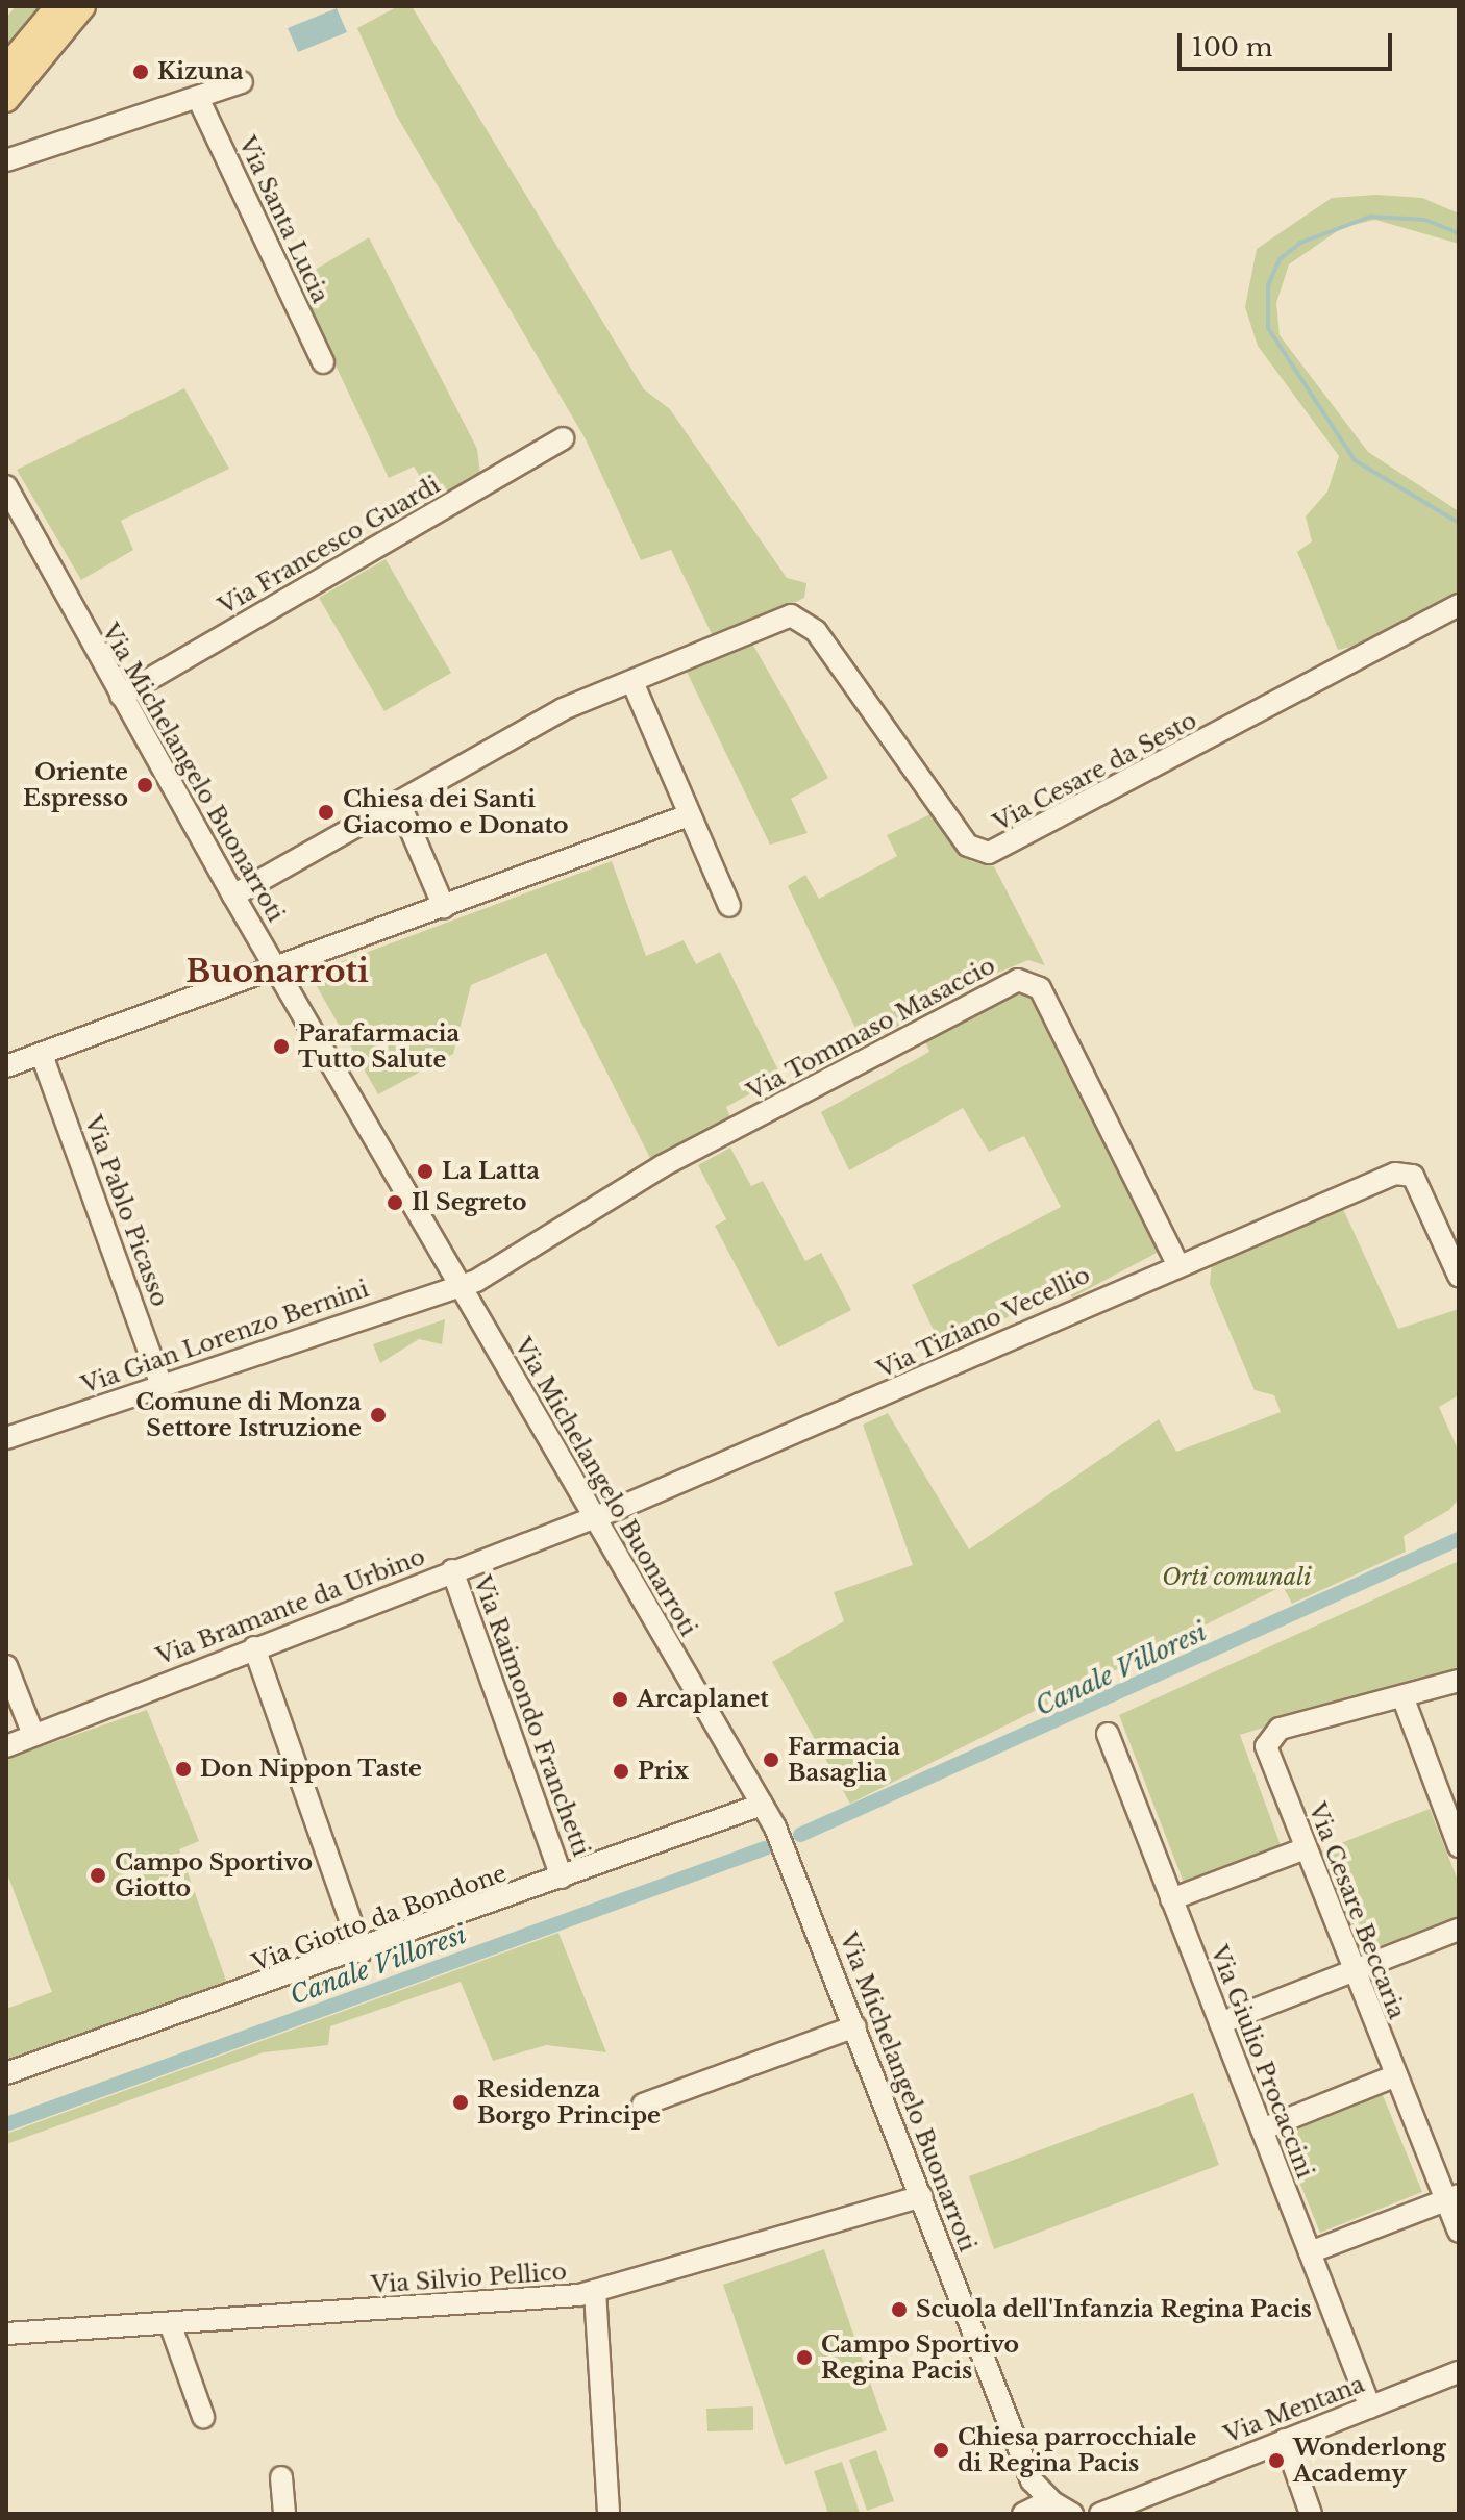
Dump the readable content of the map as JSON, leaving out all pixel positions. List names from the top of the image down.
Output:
{
  "streets": {
    "street": [
      "Via Santa Lucia",
      "Via Francesco Guardi",
      "Via Cesare da Sesto",
      "Via Michelangelo Buonarroti",
      "Via Tommaso Masaccio",
      "Via Pablo Picasso",
      "Via Tiziano Vecellio",
      "Via Gian Lorenzo Bernini",
      "Via Bramante da Urbino",
      "Via Raimondo Franchetti",
      "Via Cesare Beccaria",
      "Via Giotto da Bondone",
      "Via Giulio Procaccini",
      "Via Silvio Pellico",
      "Via Mentana"
    ]
  },
  "crossings": [
    ["Via Francesco Guardi", "Via Michelangelo Buonarroti"],
    ["Via Michelangelo Buonarroti", "Via Tommaso Masaccio"],
    ["Via Michelangelo Buonarroti", "Via Tiziano Vecellio"],
    ["Via Michelangelo Buonarroti", "Via Gian Lorenzo Bernini"],
    ["Via Michelangelo Buonarroti", "Via Bramante da Urbino"],
    ["Via Michelangelo Buonarroti", "Via Giotto da Bondone"],
    ["Via Michelangelo Buonarroti", "Via Silvio Pellico"],
    ["Via Michelangelo Buonarroti", "Via Mentana"],
    ["Via Tommaso Masaccio", "Via Tiziano Vecellio"],
    ["Via Tommaso Masaccio", "Via Gian Lorenzo Bernini"],
    ["Via Pablo Picasso", "Via Gian Lorenzo Bernini"],
    ["Via Tiziano Vecellio", "Via Bramante da Urbino"],
    ["Via Bramante da Urbino", "Via Raimondo Franchetti"],
    ["Via Raimondo Franchetti", "Via Giotto da Bondone"],
    ["Via Giulio Procaccini", "Via Mentana"]
  ],
  "districts": ["Buonarroti"],
  "water": ["Canale Villoresi"],
  "parks": ["Orti comunali"],
  "places": [
    "Kizuna",
    "Oriente Espresso",
    "Chiesa dei Santi Giacomo e Donato",
    "Parafarmacia Tutto Salute",
    "La Latta",
    "Il Segreto",
    "Comune di Monza Settore Istruzione",
    "Arcaplanet",
    "Farmacia Basaglia",
    "Don Nippon Taste",
    "Prix",
    "Campo Sportivo Giotto",
    "Residenza Borgo Principe",
    "Scuola dell'Infanzia Regina Pacis",
    "Campo Sportivo Regina Pacis",
    "Chiesa parrocchiale di Regina Pacis",
    "Wonderlong Academy"
  ],
  "scale_bar": "100 m"
}
